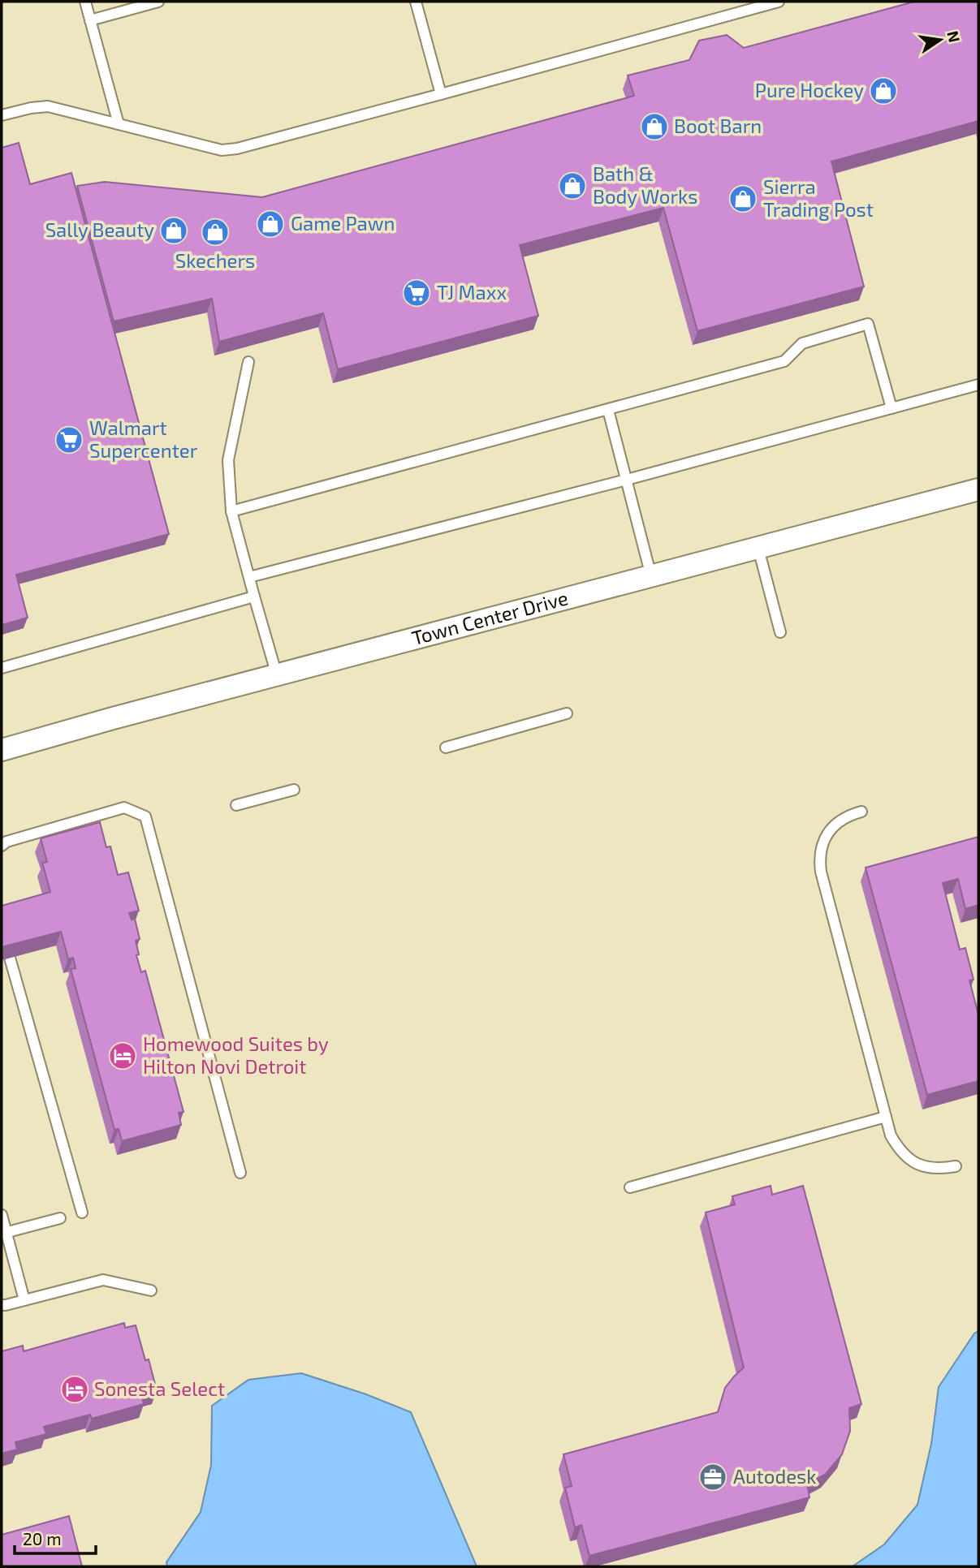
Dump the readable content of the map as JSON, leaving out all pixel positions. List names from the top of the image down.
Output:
{
  "streets": {
    "street": ["Town Center Drive"]
  },
  "places": {
    "shop": [
      "Pure Hockey",
      "Boot Barn",
      "Bath & Body Works",
      "Sierra Trading Post",
      "Game Pawn",
      "Sally Beauty",
      "Skechers"
    ],
    "supermarket": ["TJ Maxx", "Walmart Supercenter"],
    "hotel": ["Homewood Suites by Hilton Novi Detroit", "Sonesta Select"],
    "office": ["Autodesk"]
  },
  "scale_bar": "20 m",
  "north": "right"
}
